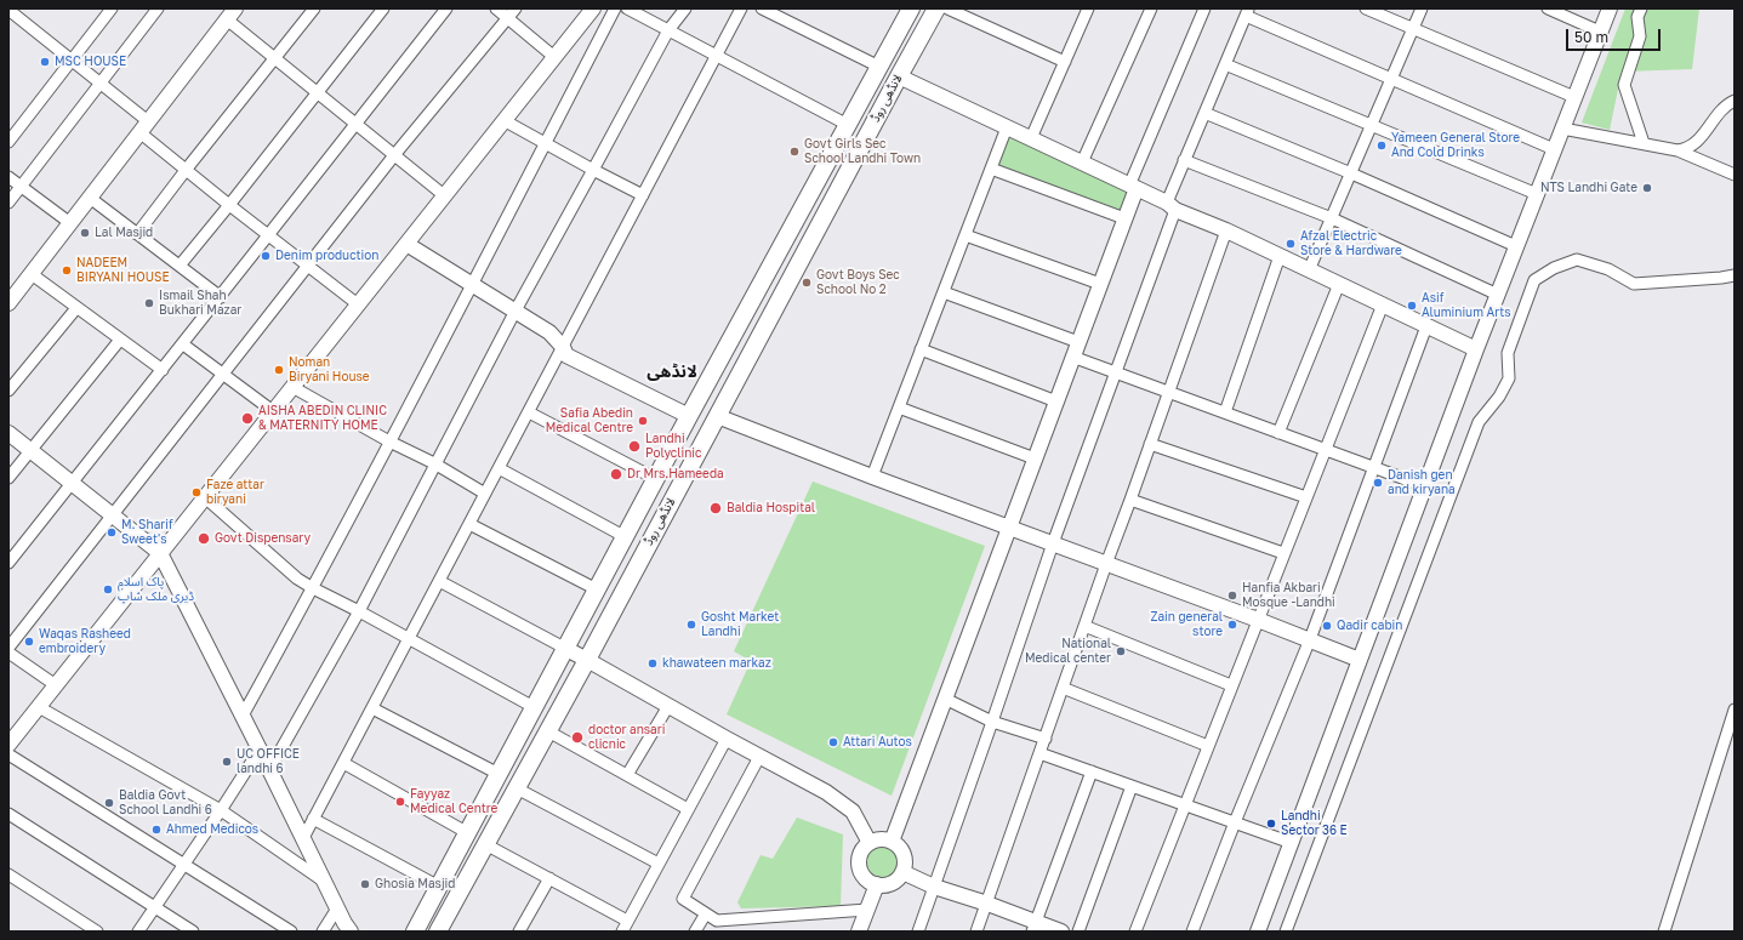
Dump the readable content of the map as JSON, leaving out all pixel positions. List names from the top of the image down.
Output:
{
  "streets": {
    "main road": ["لانڈھی روڈ"]
  },
  "districts": ["لانڈھی"],
  "places": [
    "MSC HOUSE",
    "Yameen General Store And Cold Drinks",
    "Govt Girls Sec School Landhi Town",
    "NTS Landhi Gate",
    "Lal Masjid",
    "Afzal Electric Store & Hardware",
    "Denim production",
    "NADEEM BIRYANI HOUSE",
    "Govt Boys Sec School No 2",
    "Ismail Shah Bukhari Mazar",
    "Asif Aluminium Arts",
    "Noman Biryani House",
    "AISHA ABEDIN CLINIC & MATERNITY HOME",
    "Safia Abedin Medical Centre",
    "Landhi Polyclinic",
    "Dr Mrs.Hameeda",
    "Danish gen and kiryana",
    "Faze attar biryani",
    "Baldia Hospital",
    "M. Sharif Sweet's",
    "Govt Dispensary",
    "پاک اسلام ڈیری ملک شاپ",
    "Hanfia Akbari Mosque -Landhi",
    "Gosht Market Landhi",
    "Zain general store",
    "Qadir cabin",
    "Waqas Rasheed embroidery",
    "National Medical center",
    "khawateen markaz",
    "doctor ansari clicnic",
    "Attari Autos",
    "UC OFFICE landhi 6",
    "Fayyaz Medical Centre",
    "Baldia Govt School Landhi 6",
    "Landhi Sector 36 E",
    "Ahmed Medicos",
    "Ghosia Masjid"
  ],
  "scale_bar": "50 m"
}
